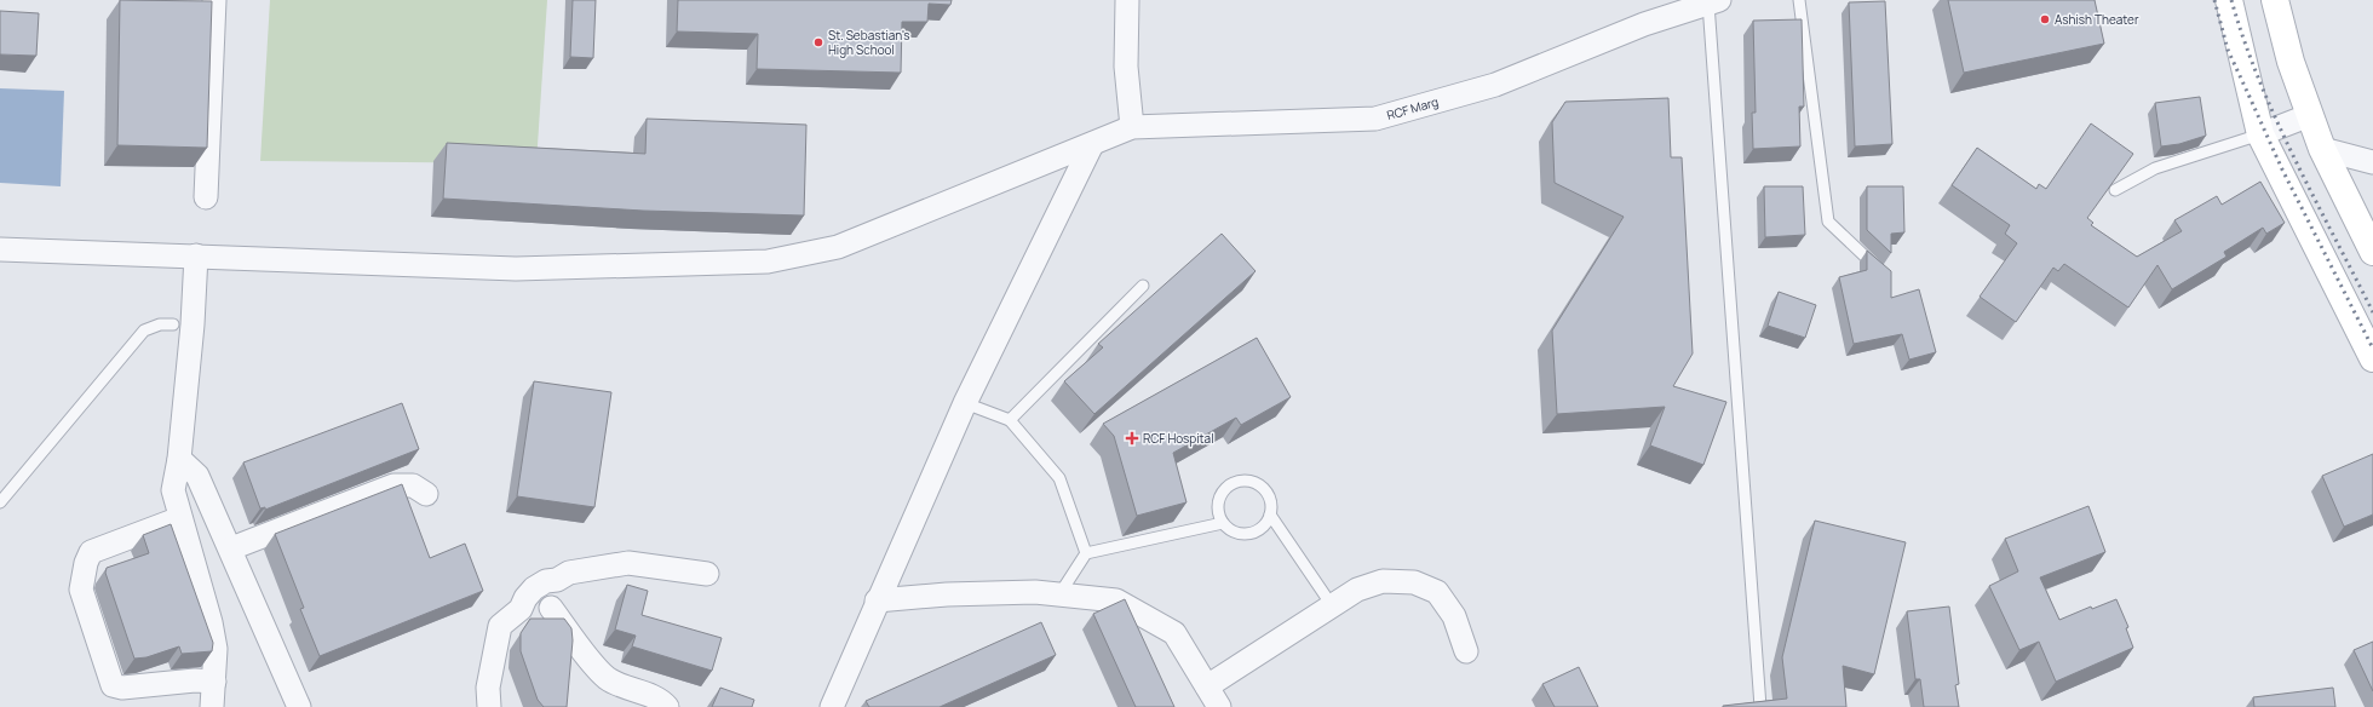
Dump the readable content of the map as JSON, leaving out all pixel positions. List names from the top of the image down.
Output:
{
  "streets": {
    "street": ["RCF Marg"]
  },
  "places": {
    "other": ["Ashish Theater", "St. Sebastian's High School"],
    "health": ["RCF Hospital"]
  }
}
